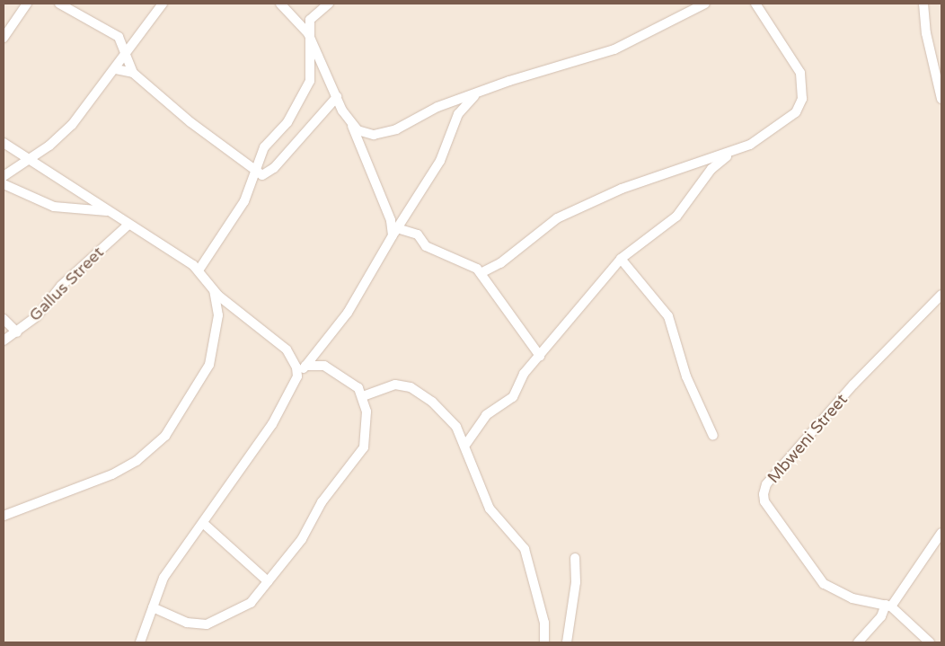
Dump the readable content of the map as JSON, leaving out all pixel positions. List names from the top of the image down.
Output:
{
  "streets": {
    "street": ["Gallus Street", "Mbweni Street"]
  }
}
